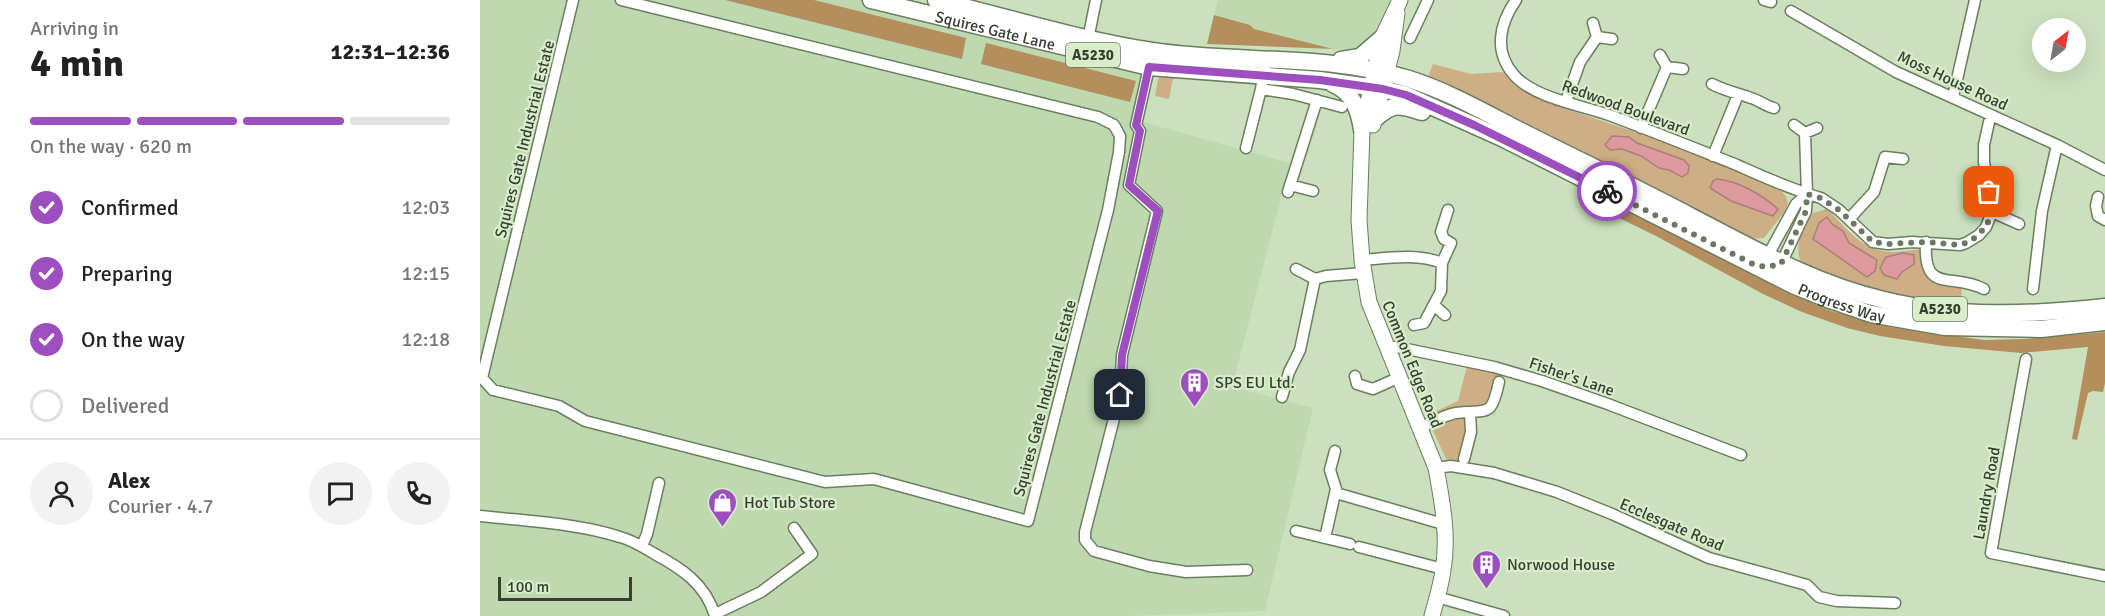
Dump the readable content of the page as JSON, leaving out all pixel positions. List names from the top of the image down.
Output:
{
  "streets": {
    "main road": [
      "Squires Gate Lane",
      "A5230",
      "Progress Way",
      "Common Edge Road"
    ],
    "street": [
      "Moss House Road",
      "Redwood Boulevard",
      "Squires Gate Industrial Estate",
      "Fisher's Lane",
      "Laundry Road",
      "Ecclesgate Road"
    ]
  },
  "crossings": [
    ["Squires Gate Lane", "Progress Way"],
    ["Squires Gate Lane", "Common Edge Road"],
    ["Progress Way", "Common Edge Road"],
    ["Common Edge Road", "Fisher's Lane"],
    ["Common Edge Road", "Ecclesgate Road"]
  ],
  "places": {
    "building": ["SPS EU Ltd.", "Norwood House"],
    "shop": ["Hot Tub Store"]
  },
  "scale_bar": "100 m",
  "north": "top right",
  "page": {
    "heading": ["4 min", "Arriving in", "12:31–12:36"],
    "panel": ["Alex", "Courier · 4.7"],
    "bar": "On the way · 620 m",
    "list": [
      ["Confirmed", "12:03"],
      ["Preparing", "12:15"],
      ["On the way", "12:18"],
      "Delivered"
    ],
    "scale": "100 m"
  }
}
